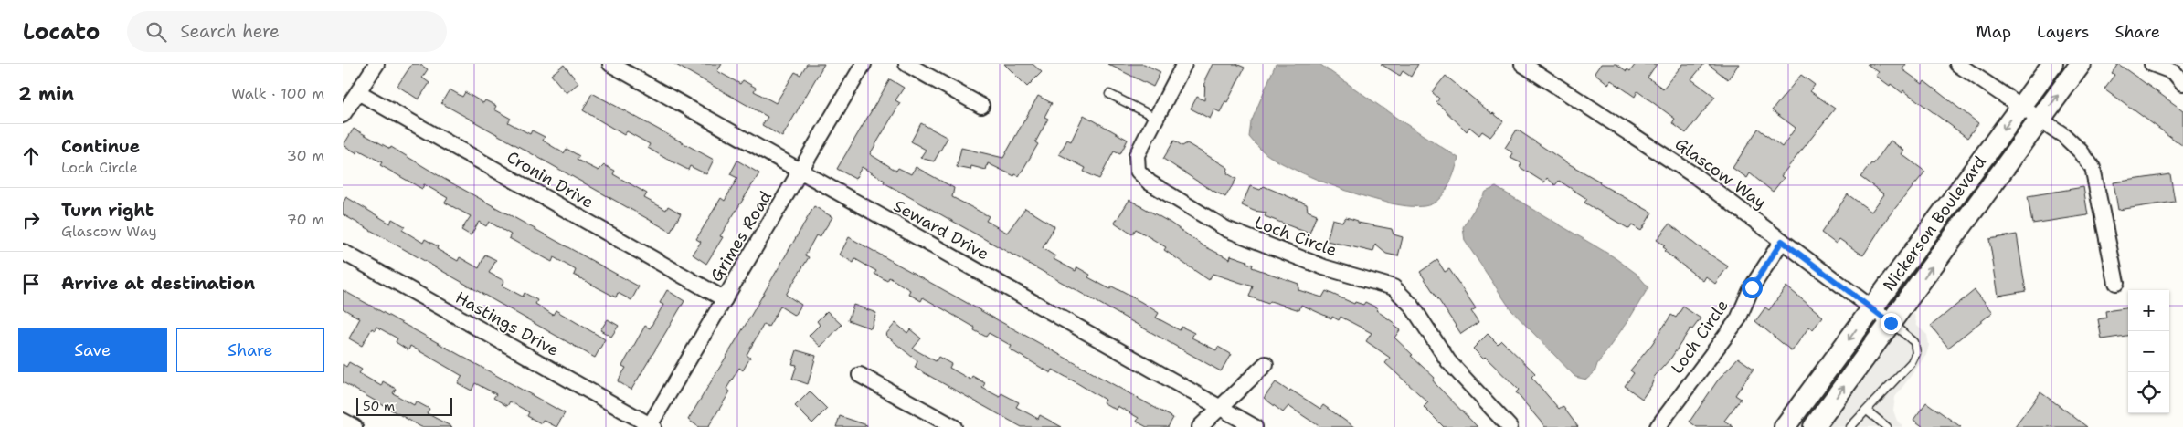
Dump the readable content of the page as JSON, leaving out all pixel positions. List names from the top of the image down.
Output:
{
  "streets": {
    "street": [
      "Glascow Way",
      "Cronin Drive",
      "Nickerson Boulevard",
      "Seward Drive",
      "Grimes Road",
      "Loch Circle",
      "Hastings Drive"
    ]
  },
  "crossings": [
    ["Glascow Way", "Nickerson Boulevard"],
    ["Glascow Way", "Loch Circle"],
    ["Cronin Drive", "Grimes Road"],
    ["Seward Drive", "Grimes Road"],
    ["Grimes Road", "Hastings Drive"]
  ],
  "scale_bar": "50 m",
  "page": {
    "header": "Locato",
    "search": "Search here",
    "nav": ["Map", "Layers", "Share"],
    "heading": ["2 min", "Walk · 100 m"],
    "list": [
      ["Continue", "Loch Circle", "30 m"],
      ["Turn right", "Glascow Way", "70 m"],
      "Arrive at destination"
    ],
    "map_buttons": ["+", "−"],
    "buttons": ["Save", "Share"],
    "scale": "50 m"
  }
}
